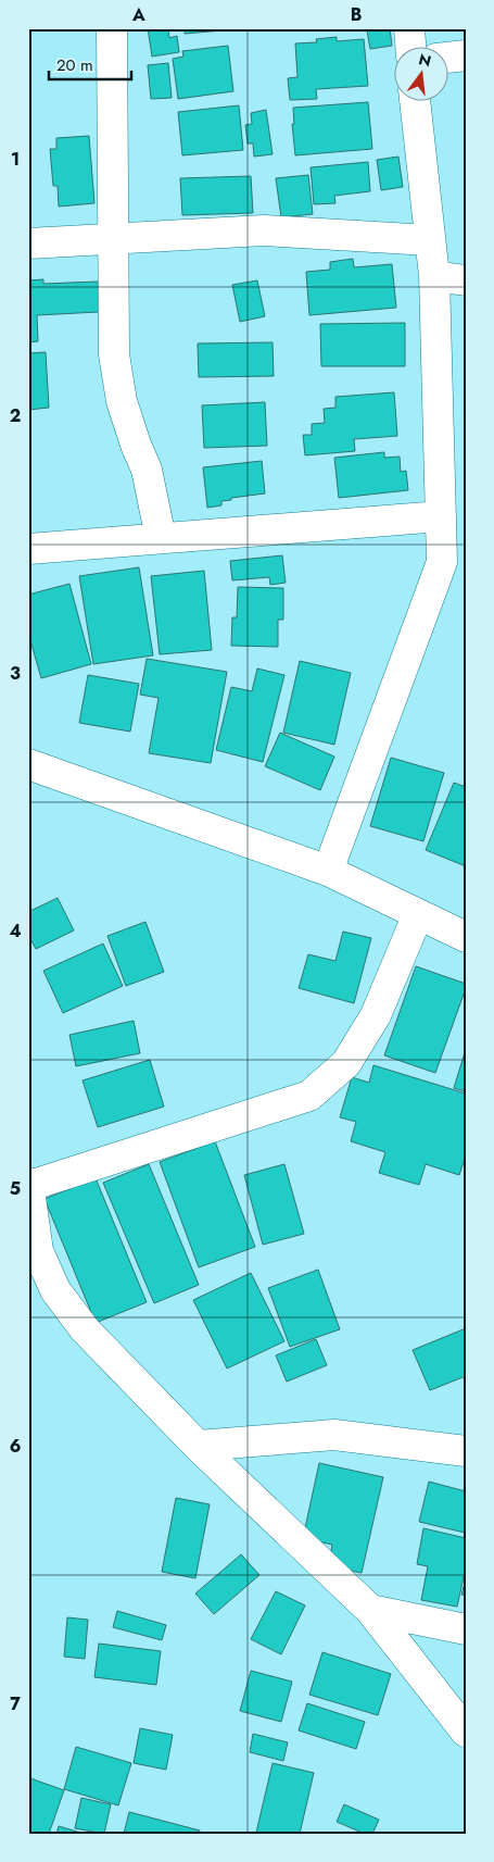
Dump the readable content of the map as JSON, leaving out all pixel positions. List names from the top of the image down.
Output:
{
  "scale_bar": "20 m",
  "north": "top",
  "grid": {
    "columns": ["A", "B"],
    "rows": [
      "1",
      "2",
      "3",
      "4",
      "5",
      "6",
      "7"
    ]
  }
}
